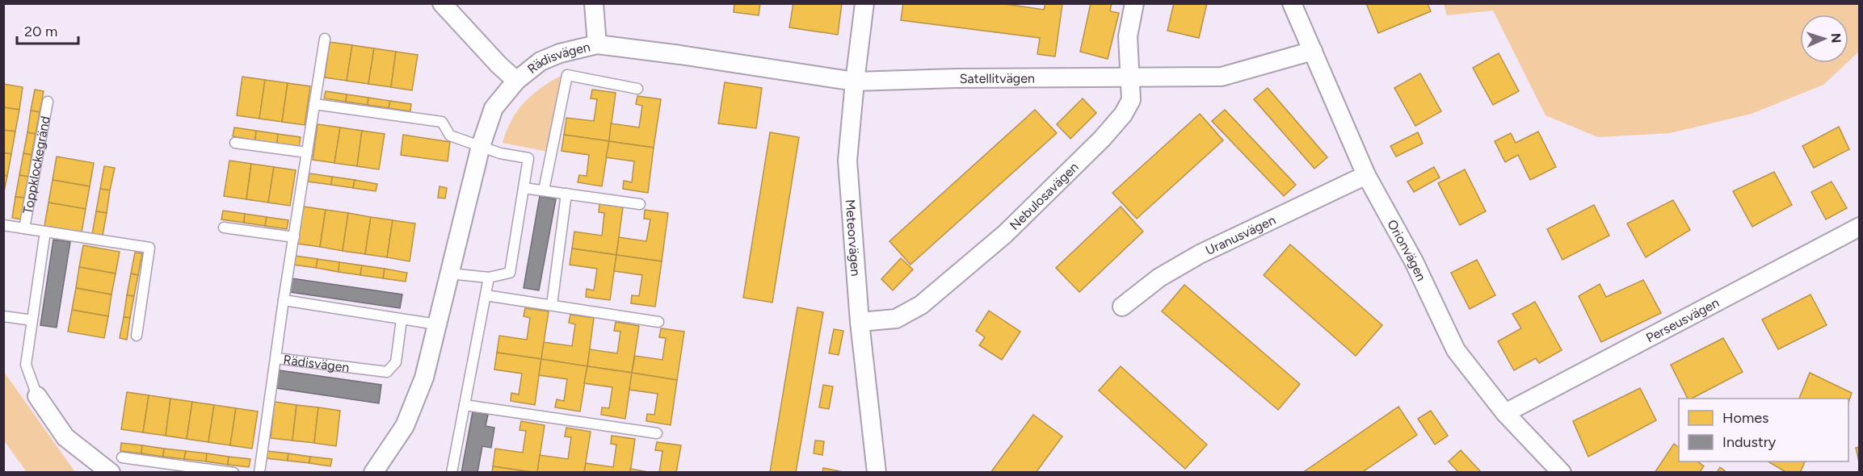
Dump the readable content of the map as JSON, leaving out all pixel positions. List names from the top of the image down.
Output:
{
  "streets": {
    "street": [
      "Rädisvägen",
      "Satellitvägen",
      "Toppklockegränd",
      "Nebulosavägen",
      "Uranusvägen",
      "Meteorvägen",
      "Orionvägen",
      "Perseusvägen"
    ]
  },
  "crossings": [
    ["Rädisvägen", "Satellitvägen"],
    ["Satellitvägen", "Nebulosavägen"],
    ["Satellitvägen", "Meteorvägen"],
    ["Satellitvägen", "Orionvägen"],
    ["Nebulosavägen", "Meteorvägen"],
    ["Uranusvägen", "Orionvägen"],
    ["Orionvägen", "Perseusvägen"]
  ],
  "legend": ["Homes", "Industry"],
  "scale_bar": "20 m",
  "north": "right"
}
